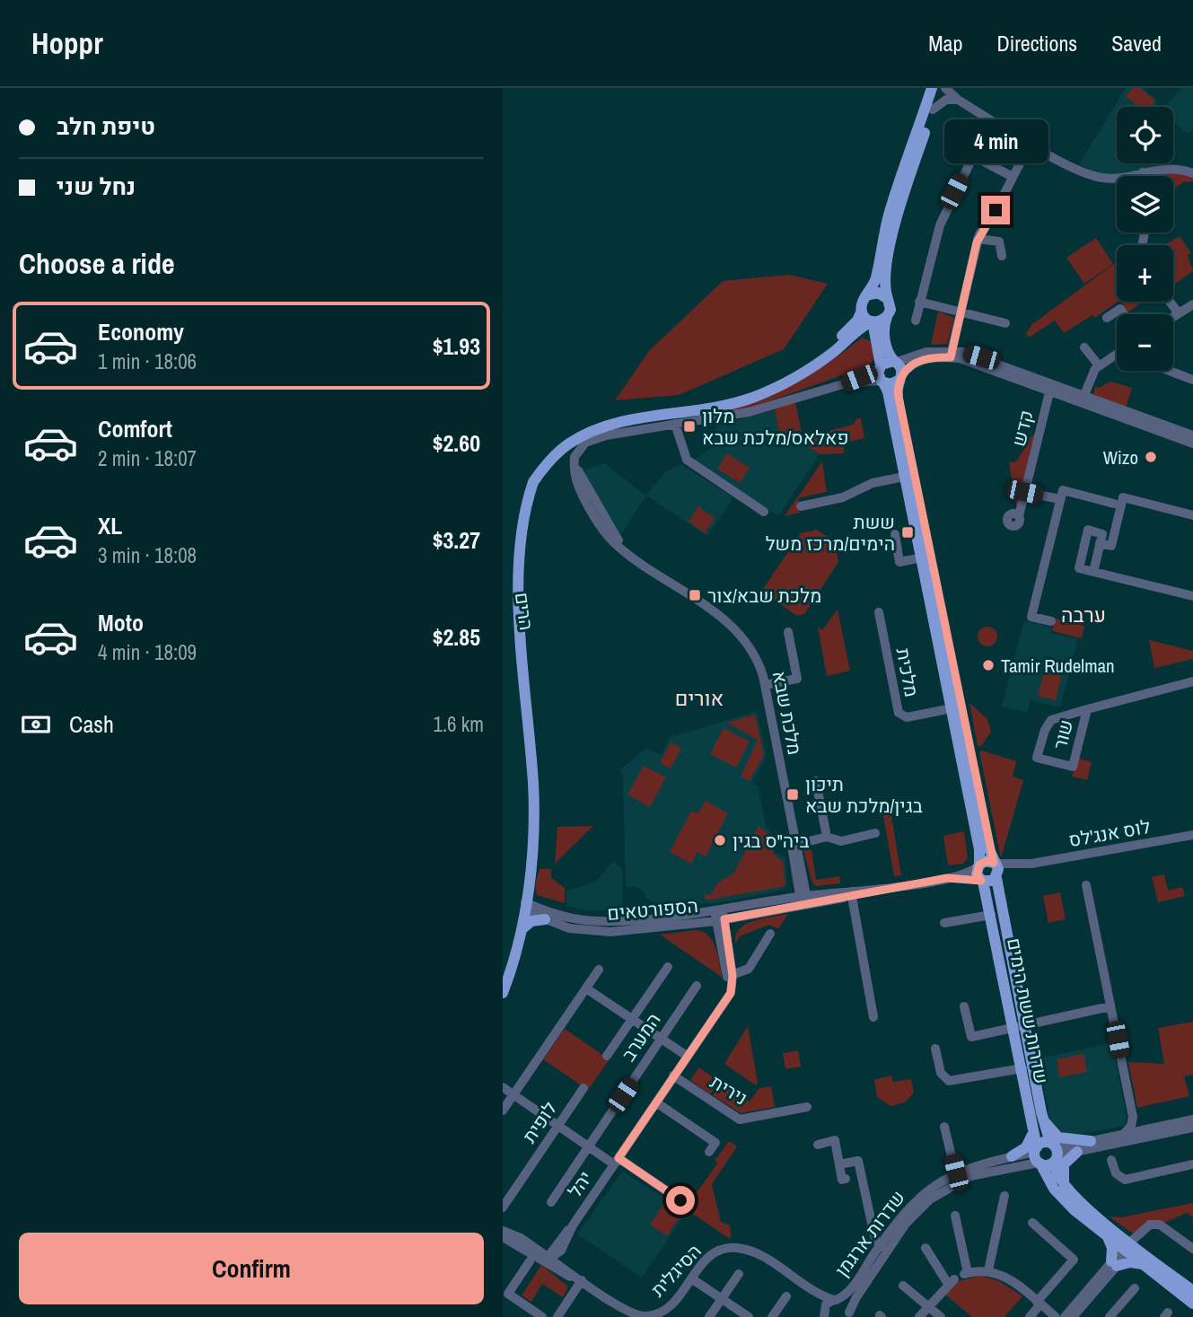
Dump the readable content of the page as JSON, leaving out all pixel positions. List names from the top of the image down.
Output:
{
  "streets": {
    "main road": ["הרים", "שדרות ששת הימים"],
    "street": [
      "קדש",
      "מלכית",
      "מלכת שבא",
      "שור",
      "לוס אנג'לס",
      "הספורטאים",
      "המערב",
      "נירית",
      "לופית",
      "יהל",
      "שדרות ארגמן",
      "הסיגלית"
    ]
  },
  "crossings": [
    ["הרים", "הספורטאים"],
    ["מלכת שבא", "הספורטאים"],
    ["לוס אנג'לס", "הספורטאים"],
    ["לוס אנג'לס", "שדרות ששת הימים"],
    ["הספורטאים", "שדרות ששת הימים"],
    ["הספורטאים", "יהל"],
    ["שדרות ששת הימים", "שדרות ארגמן"],
    ["נירית", "יהל"],
    ["יהל", "הסיגלית"]
  ],
  "districts": ["ערבה", "אורים"],
  "places": {
    "transit": [
      "מלון פאלאס/מלכת שבא",
      "ששת הימים/מרכז משל",
      "מלכת שבא/צור",
      "תיכון בגין/מלכת שבא"
    ],
    "other": ["Wizo", "Tamir Rudelman", "ביה\"ס בגין"]
  },
  "page": {
    "header": "Hoppr",
    "nav": ["Map", "Directions", "Saved"],
    "banner": ["טיפת חלב", "נחל שני"],
    "map_buttons": ["+", "−"],
    "bubble": "4 min",
    "heading": "Choose a ride",
    "list": [
      {
        "name": "Economy",
        "note": "1 min · 18:06",
        "value": "$1.93"
      },
      {
        "name": "Comfort",
        "note": "2 min · 18:07",
        "value": "$2.60"
      },
      {
        "name": "XL",
        "note": "3 min · 18:08",
        "value": "$3.27"
      },
      {
        "name": "Moto",
        "note": "4 min · 18:09",
        "value": "$2.85"
      }
    ],
    "pay": ["Cash", "1.6 km"],
    "buttons": "Confirm"
  }
}
